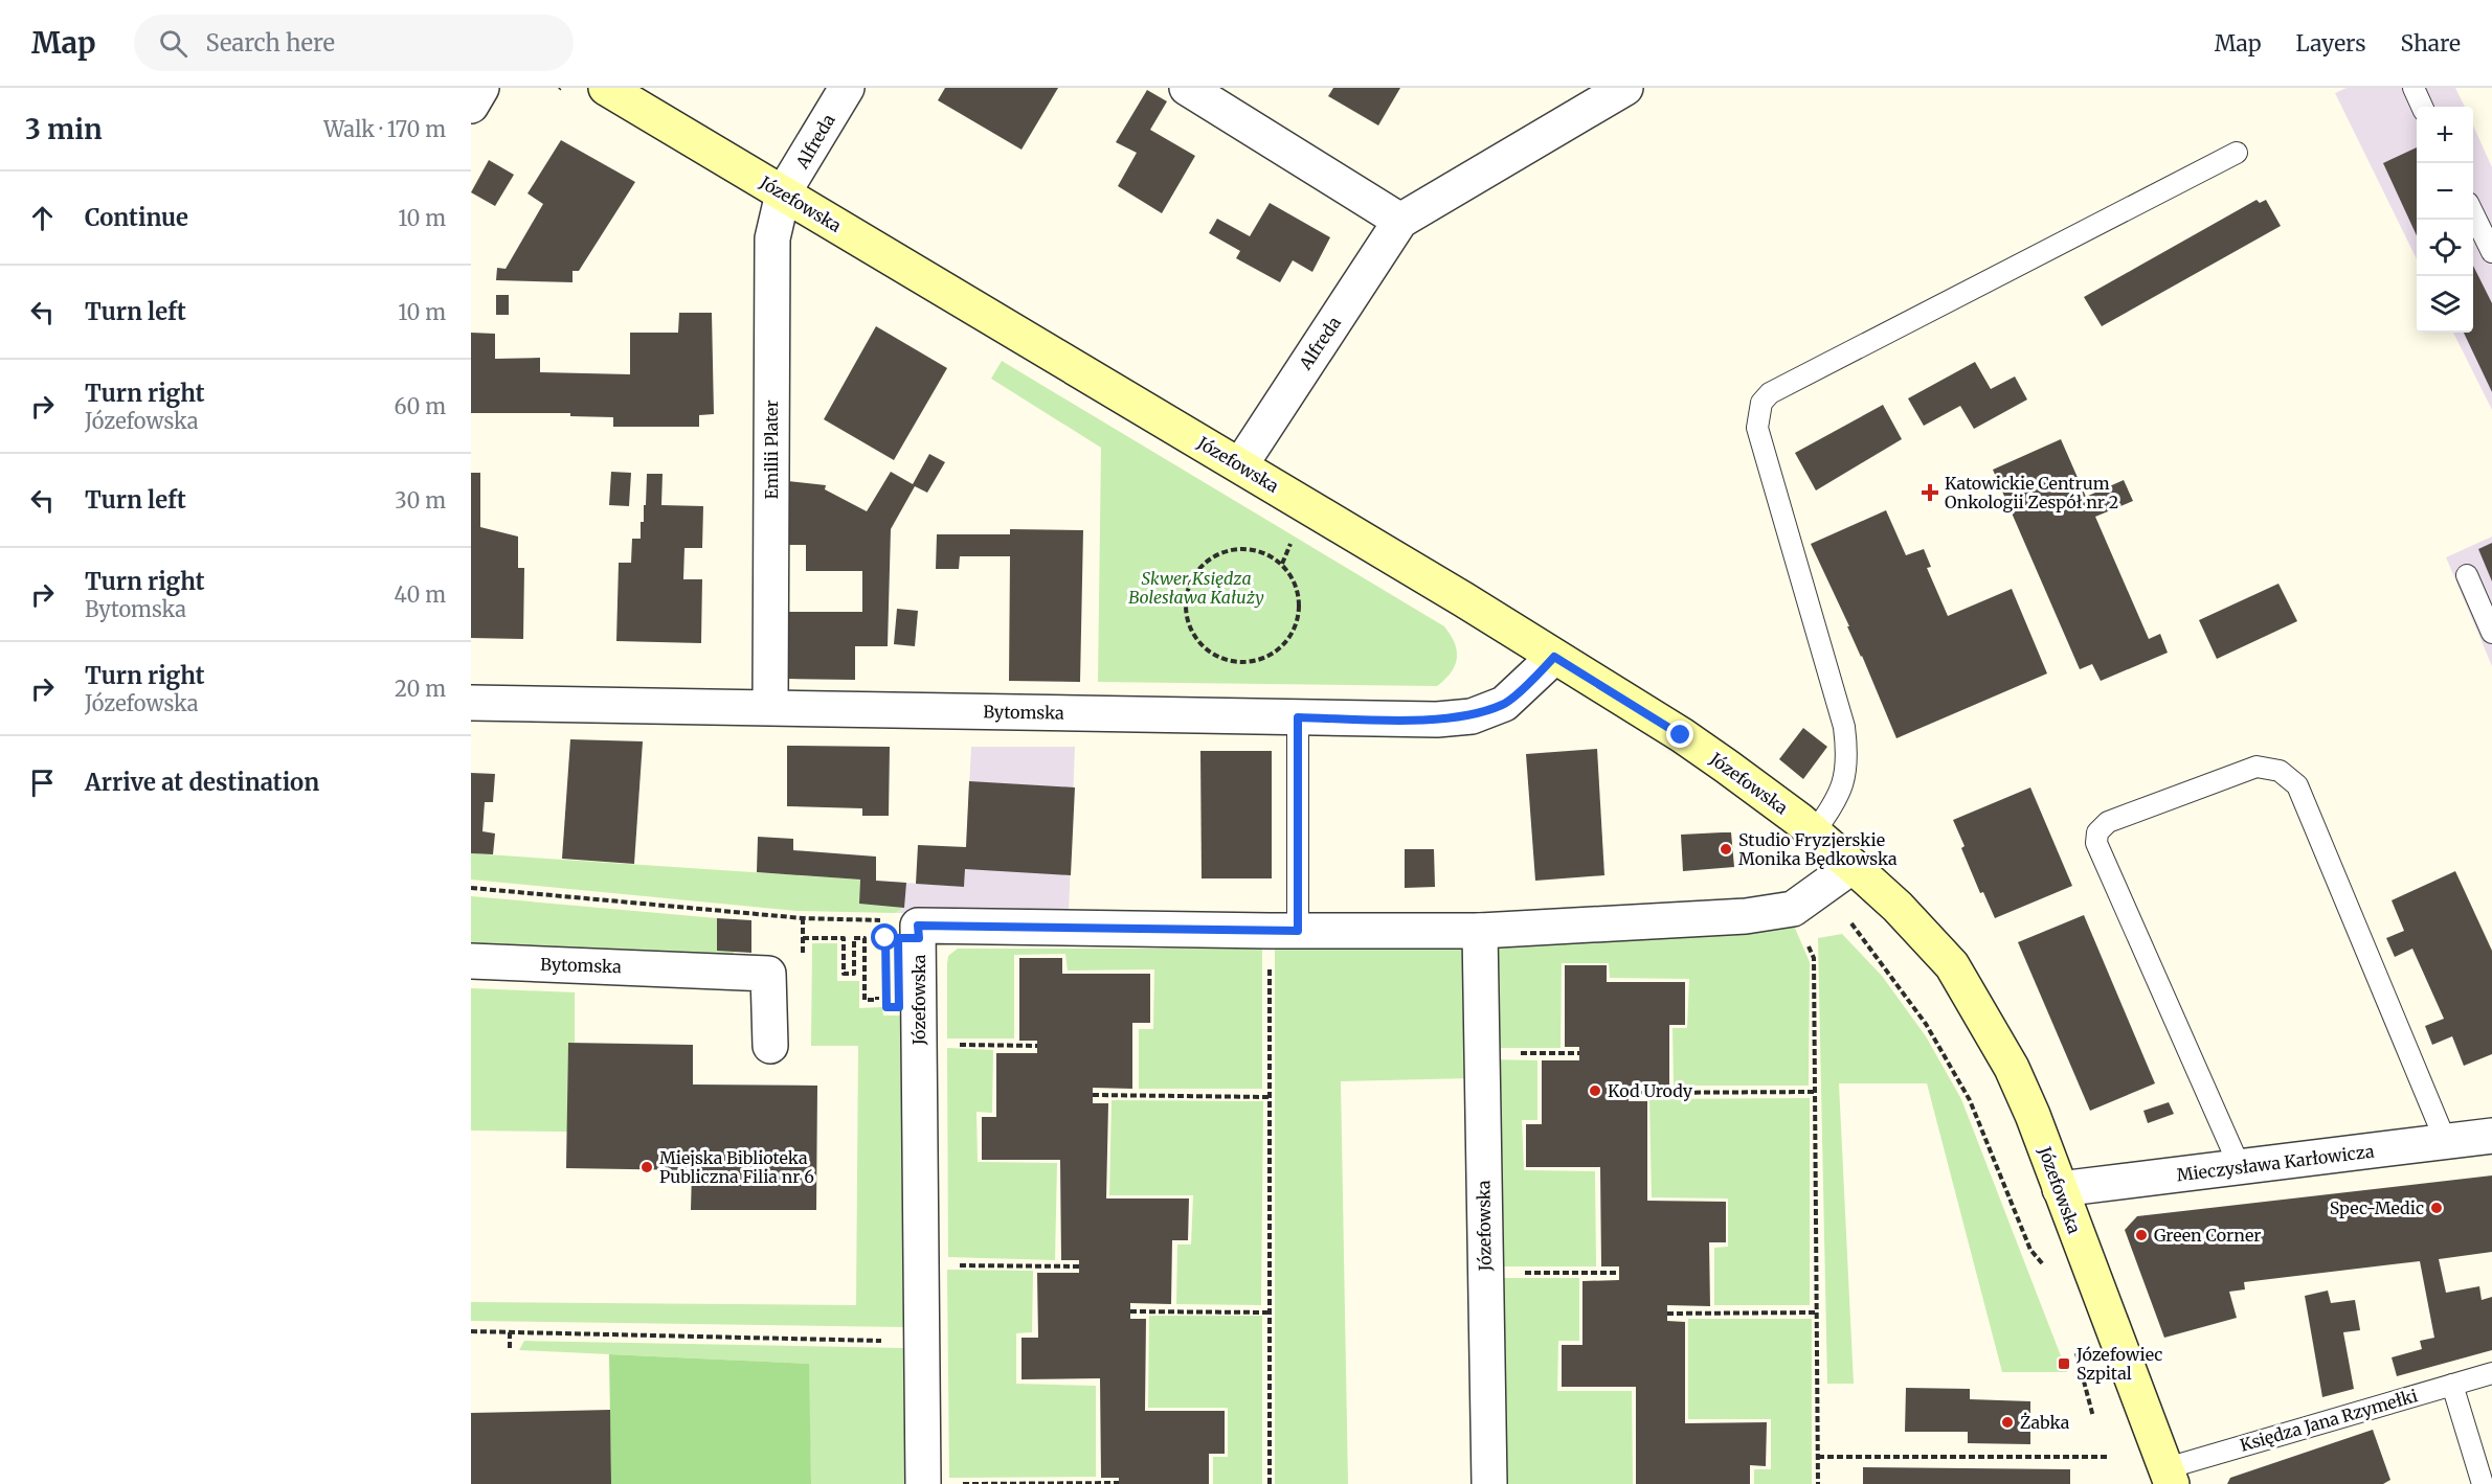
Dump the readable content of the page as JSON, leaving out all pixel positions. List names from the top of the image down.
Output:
{
  "streets": {
    "street": [
      "Alfreda",
      "Józefowska",
      "Emilii Plater",
      "Bytomska",
      "Mieczysława Karłowicza"
    ],
    "lane": ["Księdza Jana Rzymełki"]
  },
  "crossings": [
    ["Alfreda", "Józefowska"],
    ["Alfreda", "Emilii Plater"],
    ["Józefowska", "Emilii Plater"],
    ["Józefowska", "Bytomska"],
    ["Józefowska", "Mieczysława Karłowicza"],
    ["Józefowska", "Księdza Jana Rzymełki"],
    ["Emilii Plater", "Bytomska"]
  ],
  "parks": ["Skwer Księdza Bolesława Kałuży"],
  "places": {
    "health": ["Katowickie Centrum Onkologii Zespół nr 2"],
    "other": [
      "Studio Fryzjerskie Monika Będkowska",
      "Kod Urody",
      "Miejska Biblioteka Publiczna Filia nr 6",
      "Spec-Medic",
      "Green Corner",
      "Żabka"
    ],
    "transit": ["Józefowiec Szpital"]
  },
  "page": {
    "header": "Map",
    "search": "Search here",
    "nav": ["Map", "Layers", "Share"],
    "heading": ["3 min", "Walk · 170 m"],
    "map_buttons": ["+", "−"],
    "list": [
      ["Continue", "10 m"],
      ["Turn left", "10 m"],
      ["Turn right", "Józefowska", "60 m"],
      ["Turn left", "30 m"],
      ["Turn right", "Bytomska", "40 m"],
      ["Turn right", "Józefowska", "20 m"],
      "Arrive at destination"
    ]
  }
}
